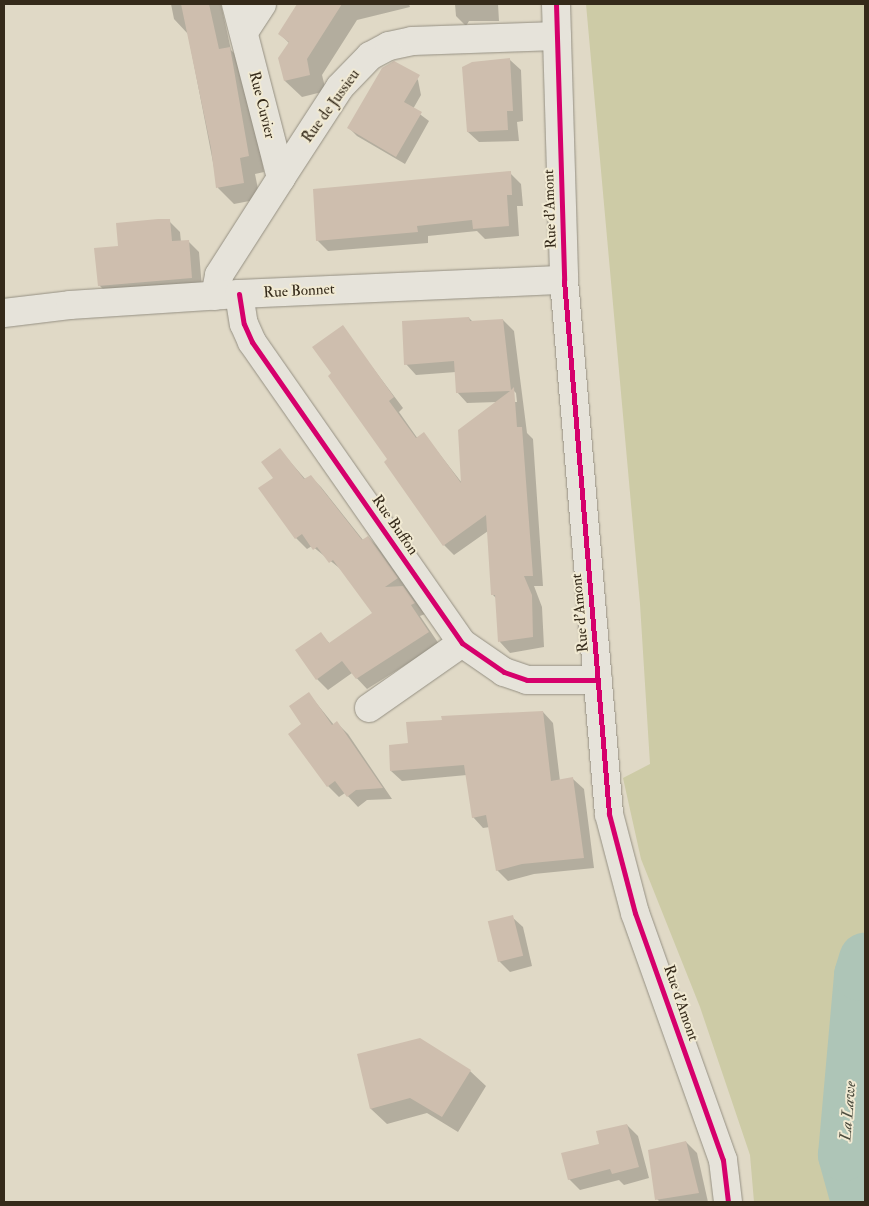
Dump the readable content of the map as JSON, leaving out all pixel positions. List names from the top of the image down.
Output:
{
  "streets": {
    "street": [
      "Rue Cuvier",
      "Rue de Jussieu",
      "Rue d'Amont",
      "Rue Bonnet",
      "Rue Buffon"
    ]
  },
  "crossings": [
    ["Rue Cuvier", "Rue de Jussieu"],
    ["Rue de Jussieu", "Rue d'Amont"],
    ["Rue de Jussieu", "Rue Bonnet"],
    ["Rue de Jussieu", "Rue Buffon"],
    ["Rue d'Amont", "Rue Bonnet"],
    ["Rue d'Amont", "Rue Buffon"],
    ["Rue Bonnet", "Rue Buffon"]
  ],
  "water": ["La Lawe"]
}
